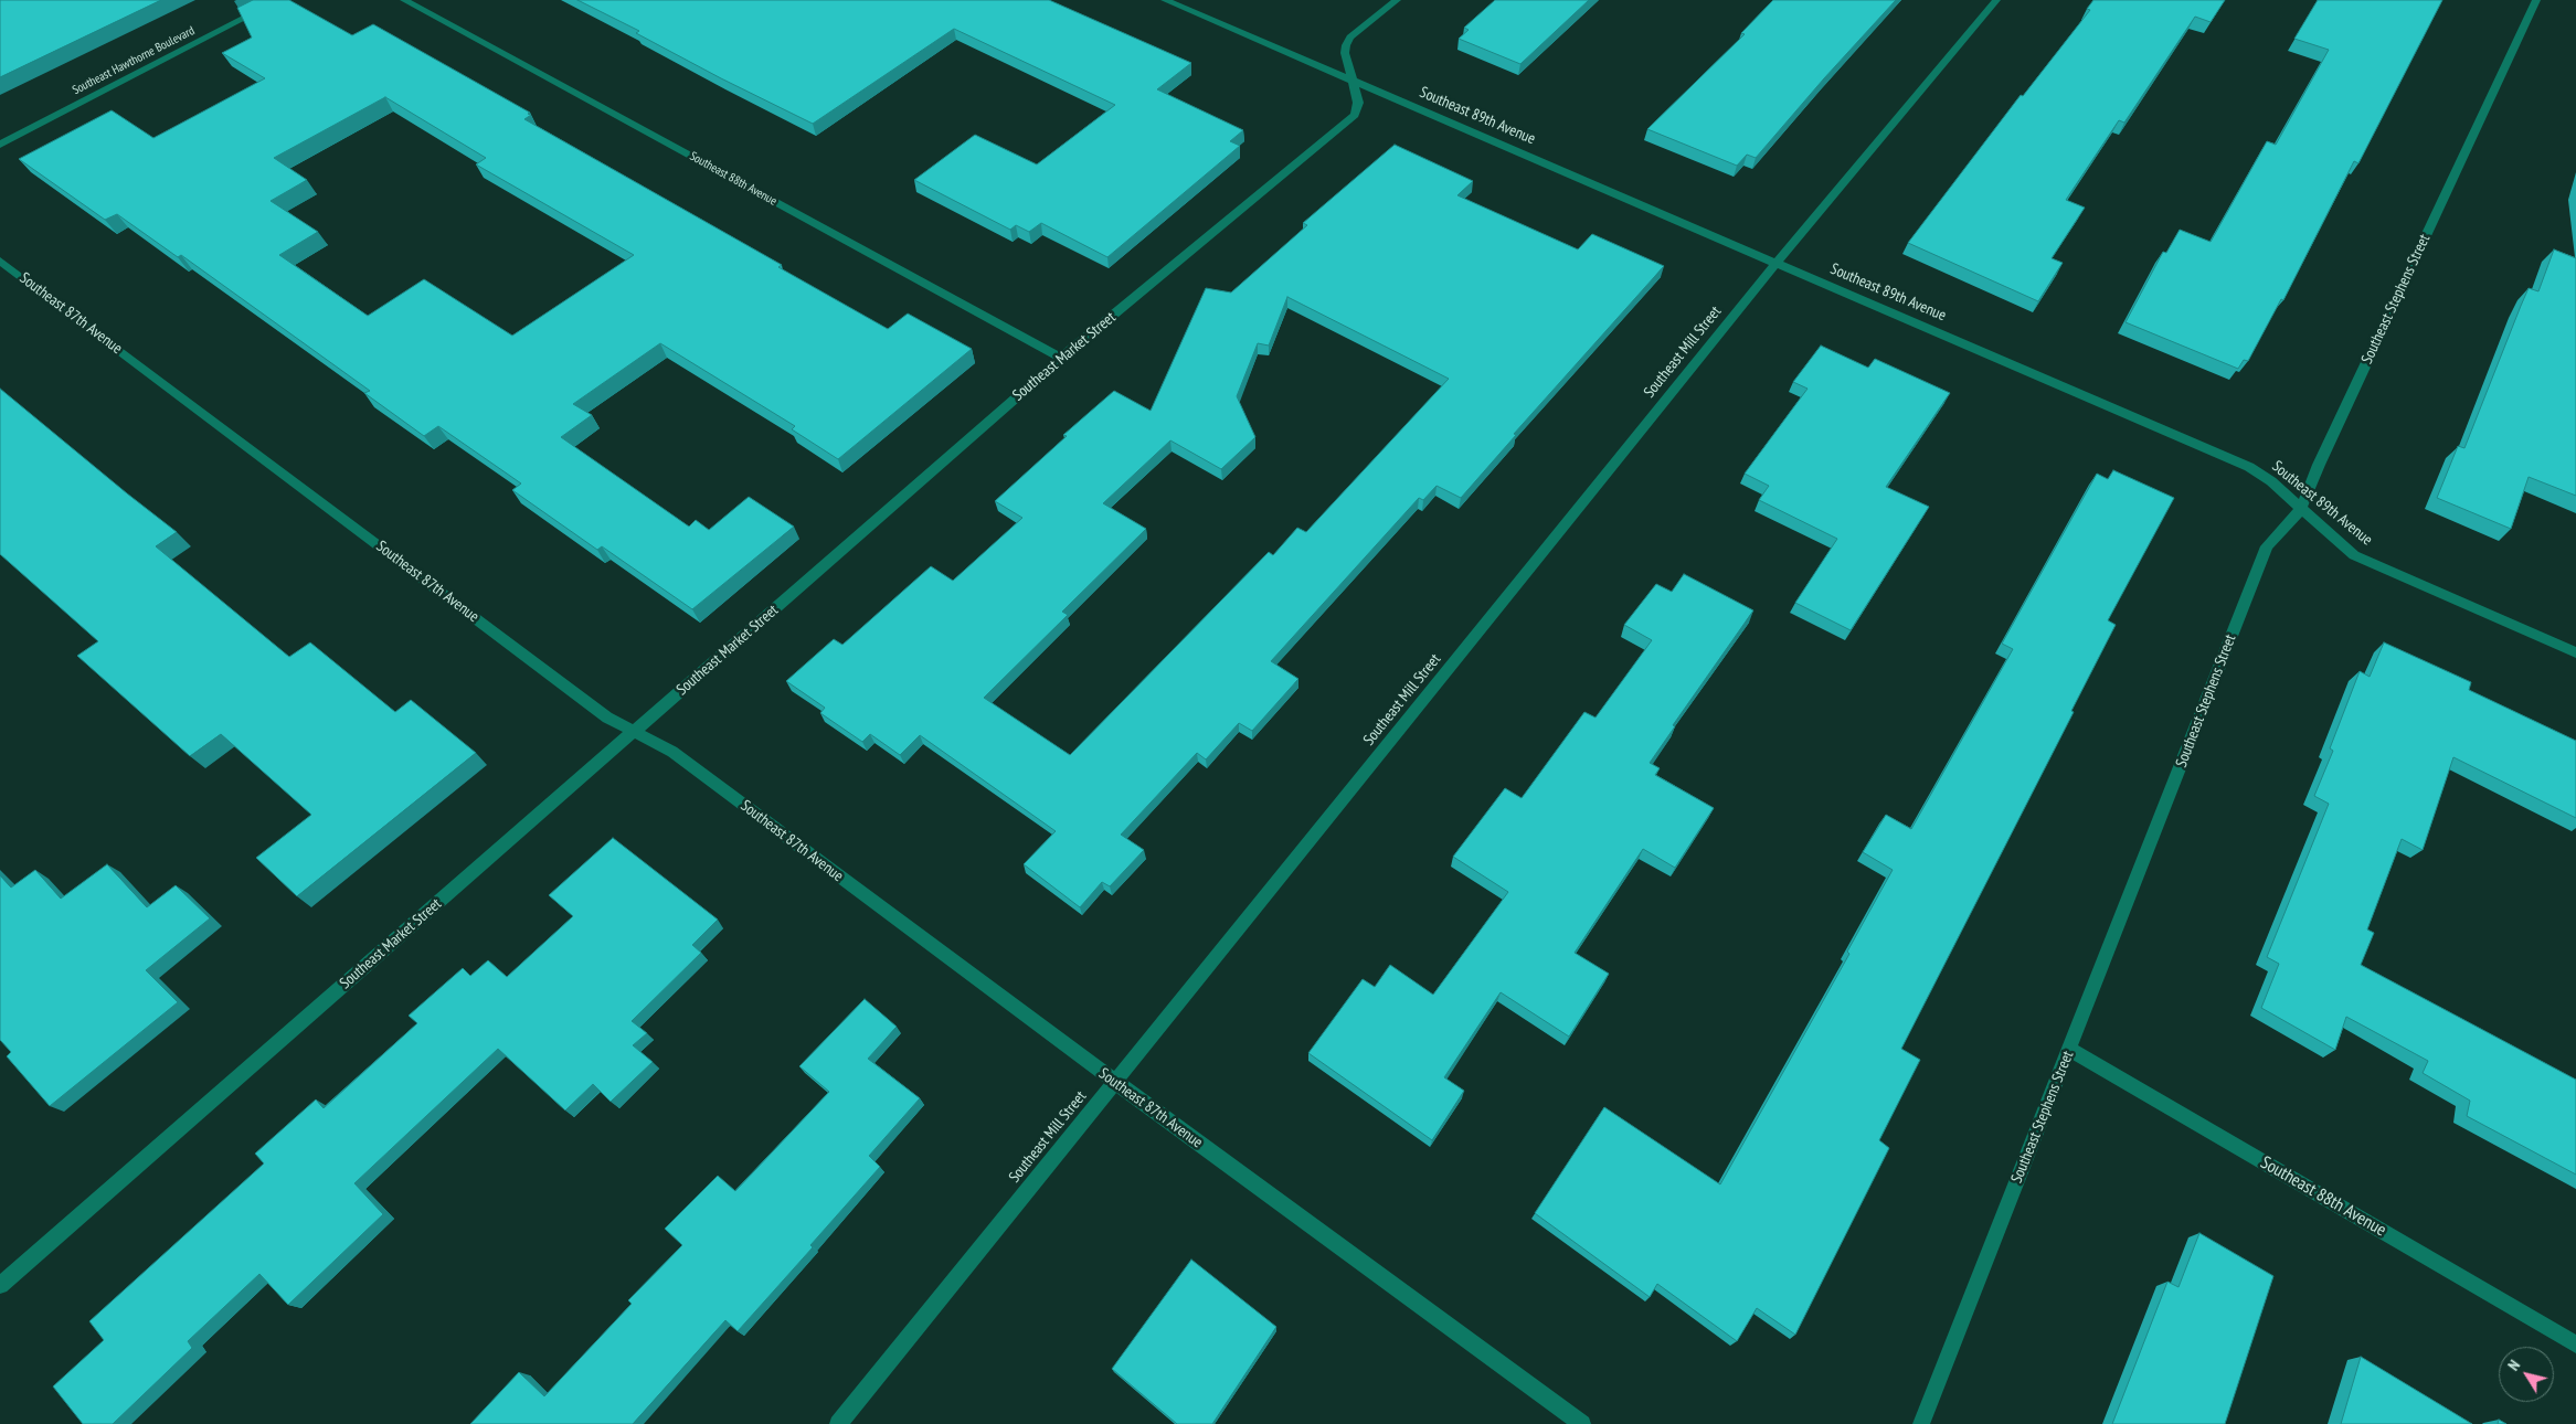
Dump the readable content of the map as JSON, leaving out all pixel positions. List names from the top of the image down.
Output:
{
  "streets": {
    "street": [
      "Southeast Hawthorne Boulevard",
      "Southeast 89th Avenue",
      "Southeast 88th Avenue",
      "Southeast Stephens Street",
      "Southeast 87th Avenue",
      "Southeast Mill Street",
      "Southeast Market Street"
    ]
  },
  "crossings": [
    ["Southeast 89th Avenue", "Southeast Stephens Street"],
    ["Southeast 89th Avenue", "Southeast Mill Street"],
    ["Southeast 89th Avenue", "Southeast Market Street"],
    ["Southeast 88th Avenue", "Southeast Stephens Street"],
    ["Southeast 88th Avenue", "Southeast Market Street"],
    ["Southeast 87th Avenue", "Southeast Mill Street"],
    ["Southeast 87th Avenue", "Southeast Market Street"]
  ],
  "north": "top left"
}
